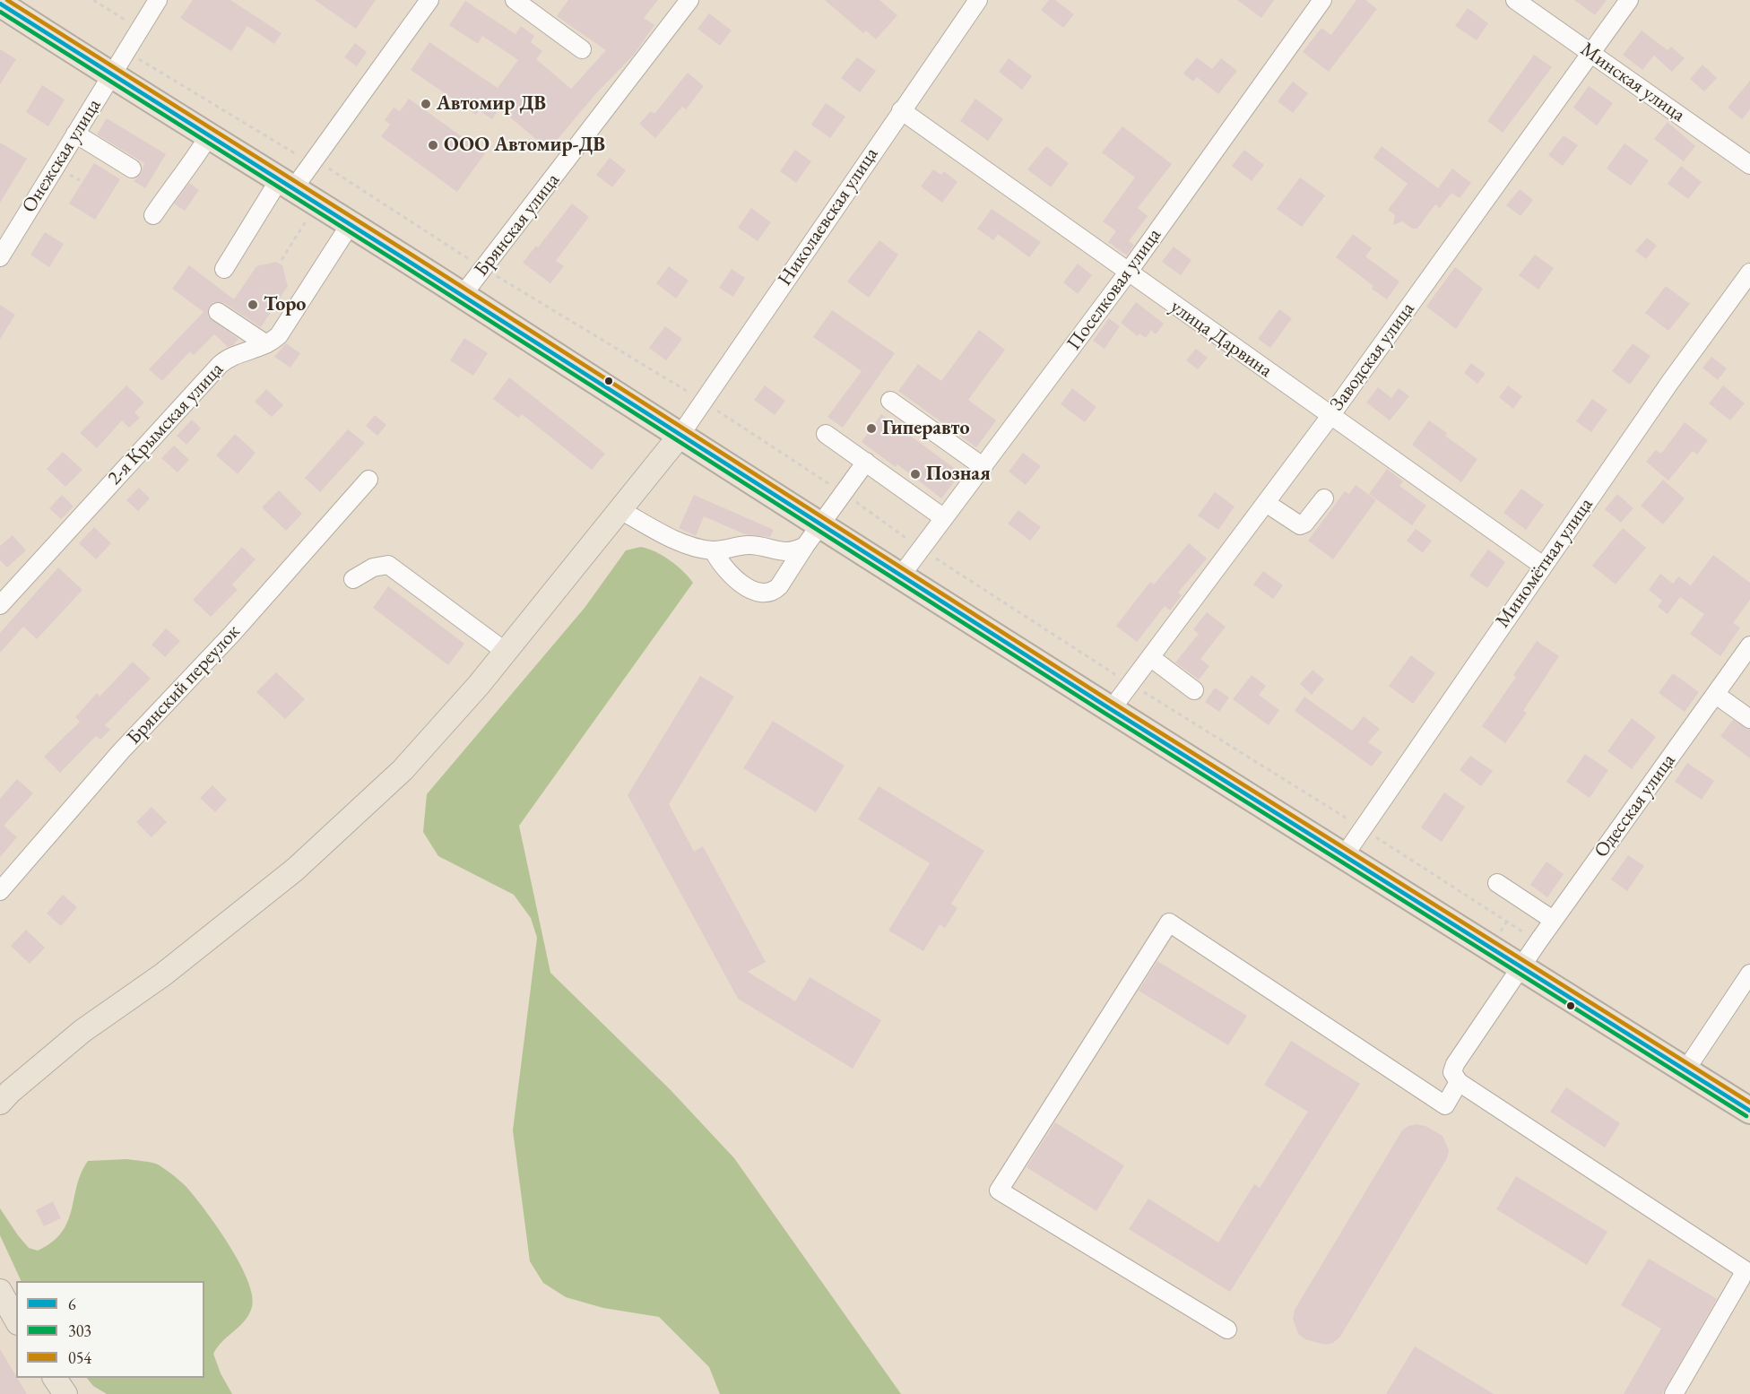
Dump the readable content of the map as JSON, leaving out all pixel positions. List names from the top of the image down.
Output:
{
  "streets": {
    "street": [
      "Минская улица",
      "Онежская улица",
      "Николаевская улица",
      "Брянская улица",
      "Поселковая улица",
      "улица Дарвина",
      "Заводская улица",
      "2-я Крымская улица",
      "Миномётная улица",
      "Брянский переулок",
      "Одесская улица"
    ]
  },
  "crossings": [
    ["Минская улица", "Заводская улица"],
    ["Николаевская улица", "улица Дарвина"],
    ["Поселковая улица", "улица Дарвина"],
    ["улица Дарвина", "Заводская улица"],
    ["улица Дарвина", "Миномётная улица"]
  ],
  "places": [
    "Автомир ДВ",
    "ООО Автомир-ДВ",
    "Торо",
    "Гиперавто",
    "Позная"
  ],
  "lines": ["transit line 054", "transit line 6", "transit line 303"],
  "legend": ["6", "303", "054"]
}
